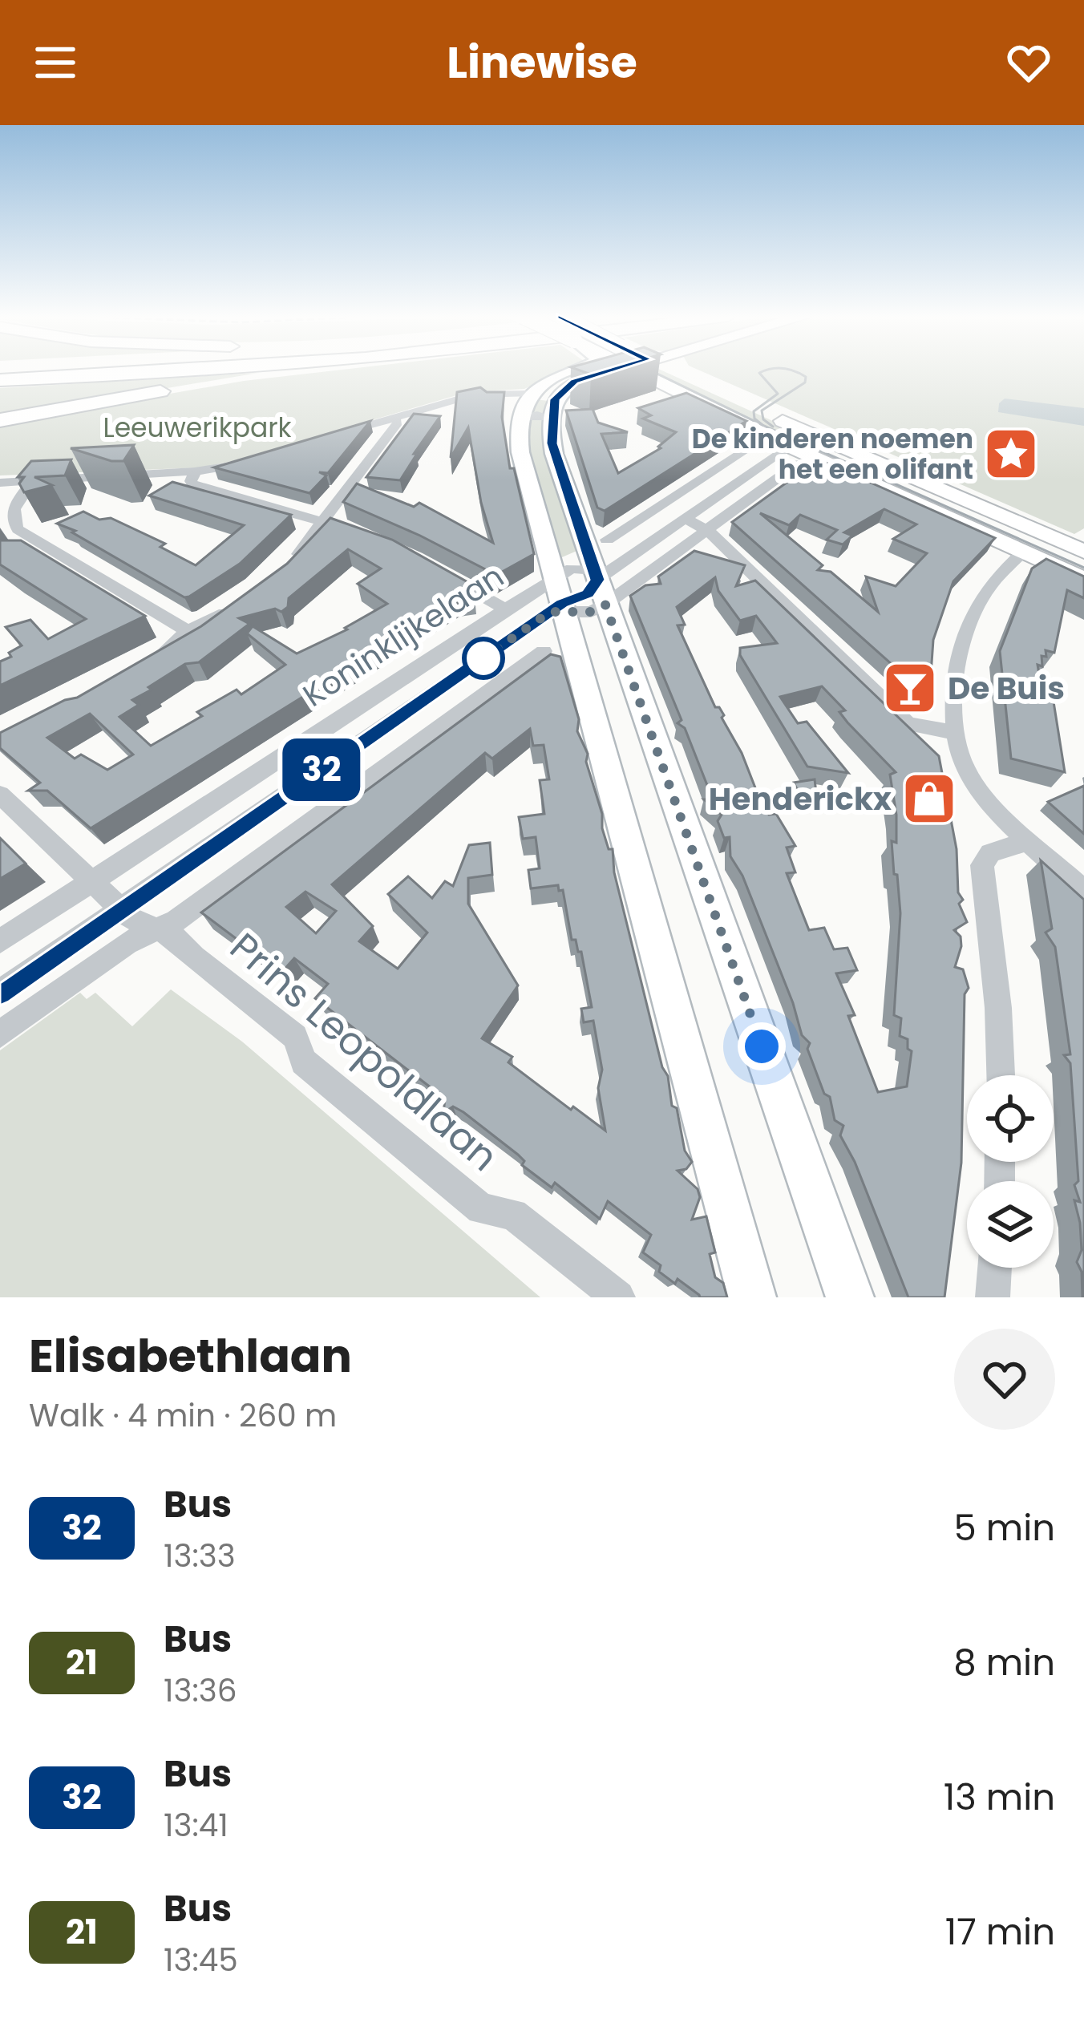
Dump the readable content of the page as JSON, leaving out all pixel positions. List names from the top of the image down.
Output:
{
  "streets": {
    "street": ["Koninklijkelaan", "Prins Leopoldlaan"]
  },
  "crossings": [
    ["Koninklijkelaan", "Prins Leopoldlaan"]
  ],
  "parks": ["Leeuwerikpark"],
  "places": {
    "place": ["De kinderen noemen het een olifant"],
    "bar": ["De Buis"],
    "shop": ["Henderickx"]
  },
  "lines": ["bus line 32"],
  "page": {
    "header": "Linewise",
    "on_map": "32",
    "heading": ["Elisabethlaan", "Walk · 4 min · 260 m"],
    "list": [
      {
        "mark": "32",
        "name": "Bus",
        "note": "13:33",
        "value": "5 min"
      },
      {
        "mark": "21",
        "name": "Bus",
        "note": "13:36",
        "value": "8 min"
      },
      {
        "mark": "32",
        "name": "Bus",
        "note": "13:41",
        "value": "13 min"
      },
      {
        "mark": "21",
        "name": "Bus",
        "note": "13:45",
        "value": "17 min"
      }
    ]
  }
}
